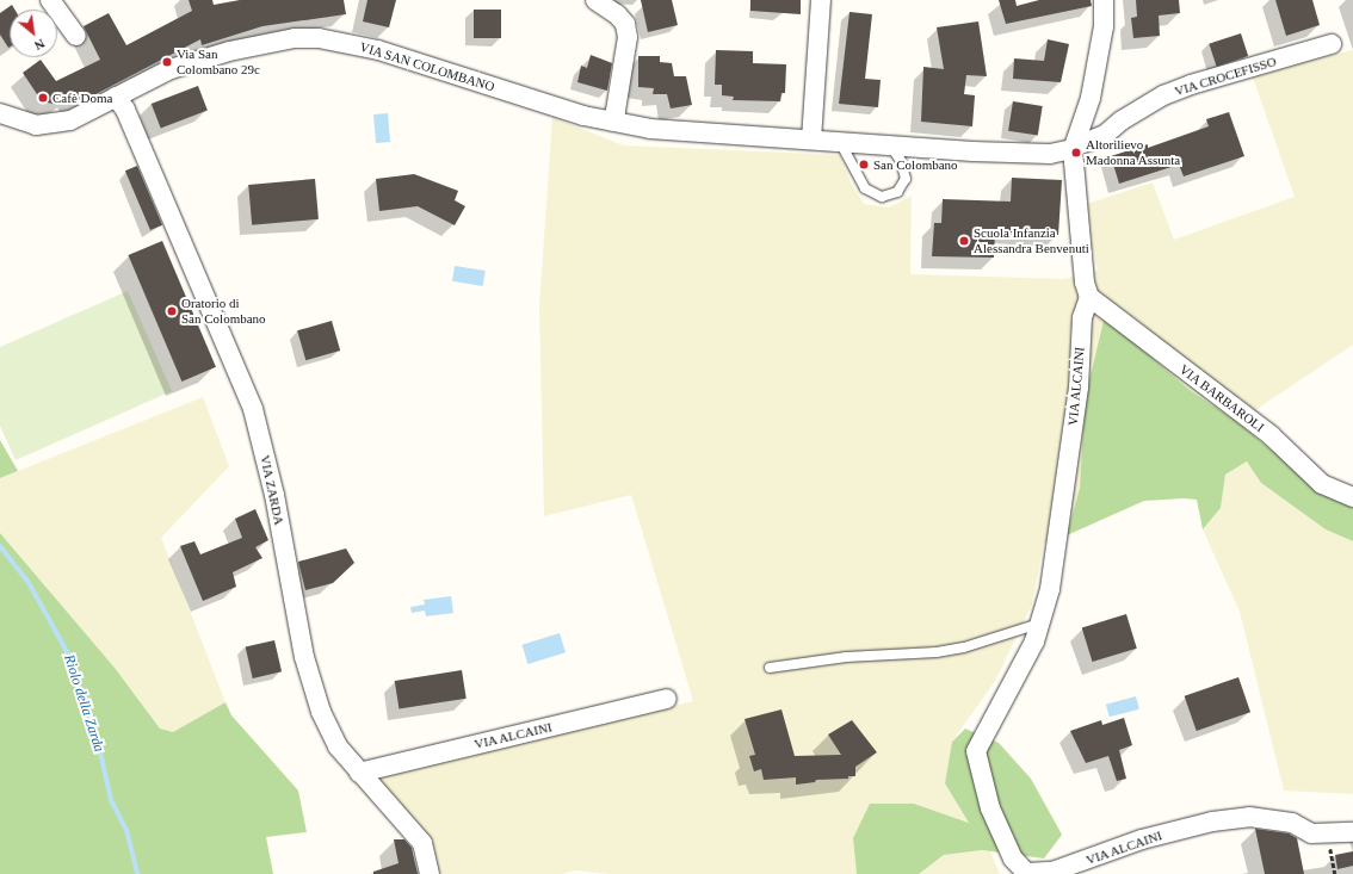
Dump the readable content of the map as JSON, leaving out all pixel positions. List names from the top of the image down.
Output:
{
  "streets": {
    "street": [
      "VIA SAN COLOMBANO",
      "VIA CROCEFISSO",
      "VIA ALCAINI",
      "VIA BARBAROLI",
      "VIA ZARDA"
    ]
  },
  "crossings": [
    ["VIA SAN COLOMBANO", "VIA CROCEFISSO"],
    ["VIA SAN COLOMBANO", "VIA ZARDA"],
    ["VIA ALCAINI", "VIA BARBAROLI"],
    ["VIA ALCAINI", "VIA ZARDA"]
  ],
  "water": ["Riolo della Zarda"],
  "places": [
    "Via San Colombano 29c",
    "Cafè Doma",
    "Altorilievo Madonna Assunta",
    "San Colombano",
    "Scuola Infanzia Alessandra Benvenuti",
    "Oratorio di San Colombano"
  ],
  "north": "bottom right"
}
